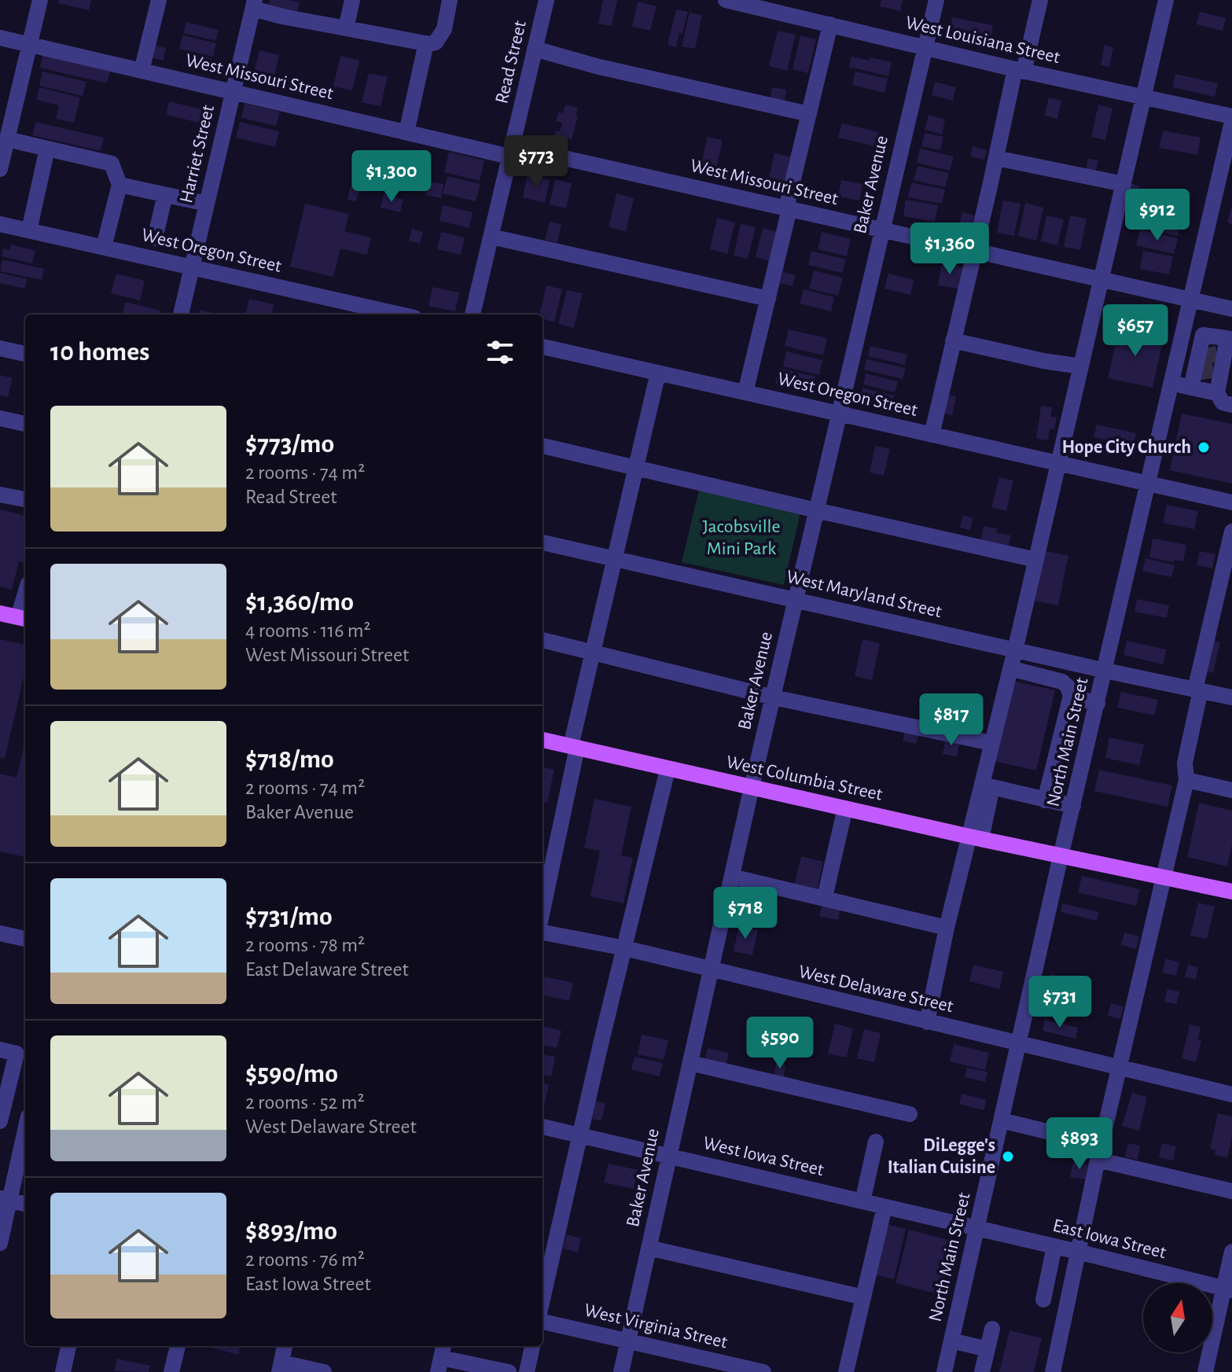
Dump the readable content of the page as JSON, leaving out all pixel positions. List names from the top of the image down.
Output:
{
  "streets": {
    "main road": ["West Columbia Street"],
    "street": [
      "West Louisiana Street",
      "Read Street",
      "West Missouri Street",
      "Harriet Street",
      "Baker Avenue",
      "West Oregon Street",
      "West Maryland Street",
      "North Main Street",
      "West Delaware Street",
      "West Iowa Street",
      "East Iowa Street",
      "West Virginia Street"
    ]
  },
  "crossings": [
    ["West Louisiana Street", "Baker Avenue"],
    ["Read Street", "West Missouri Street"],
    ["West Missouri Street", "Harriet Street"],
    ["West Missouri Street", "Baker Avenue"],
    ["West Missouri Street", "North Main Street"],
    ["Harriet Street", "West Oregon Street"],
    ["Baker Avenue", "West Oregon Street"],
    ["Baker Avenue", "West Maryland Street"],
    ["Baker Avenue", "West Columbia Street"],
    ["Baker Avenue", "West Delaware Street"],
    ["Baker Avenue", "West Iowa Street"],
    ["Baker Avenue", "West Virginia Street"],
    ["West Oregon Street", "North Main Street"],
    ["West Maryland Street", "North Main Street"],
    ["North Main Street", "West Columbia Street"],
    ["North Main Street", "West Delaware Street"],
    ["North Main Street", "West Iowa Street"],
    ["North Main Street", "East Iowa Street"],
    ["West Iowa Street", "East Iowa Street"]
  ],
  "parks": ["Jacobsville Mini Park"],
  "places": ["Hope City Church", "DiLegge's Italian Cuisine"],
  "north": "top",
  "page": {
    "price": [
      "$773",
      "$1,300",
      "$912",
      "$1,360",
      "$657",
      "$817",
      "$718",
      "$731",
      "$590",
      "$893"
    ],
    "heading": "10 homes",
    "list": [
      {
        "name": "$773/mo",
        "note": "2 rooms · 74 m² · Read Street"
      },
      {
        "name": "$1,360/mo",
        "note": "4 rooms · 116 m² · West Missouri Street"
      },
      {
        "name": "$718/mo",
        "note": "2 rooms · 74 m² · Baker Avenue"
      },
      {
        "name": "$731/mo",
        "note": "2 rooms · 78 m² · East Delaware Street"
      },
      {
        "name": "$590/mo",
        "note": "2 rooms · 52 m² · West Delaware Street"
      },
      {
        "name": "$893/mo",
        "note": "2 rooms · 76 m² · East Iowa Street"
      }
    ]
  }
}
